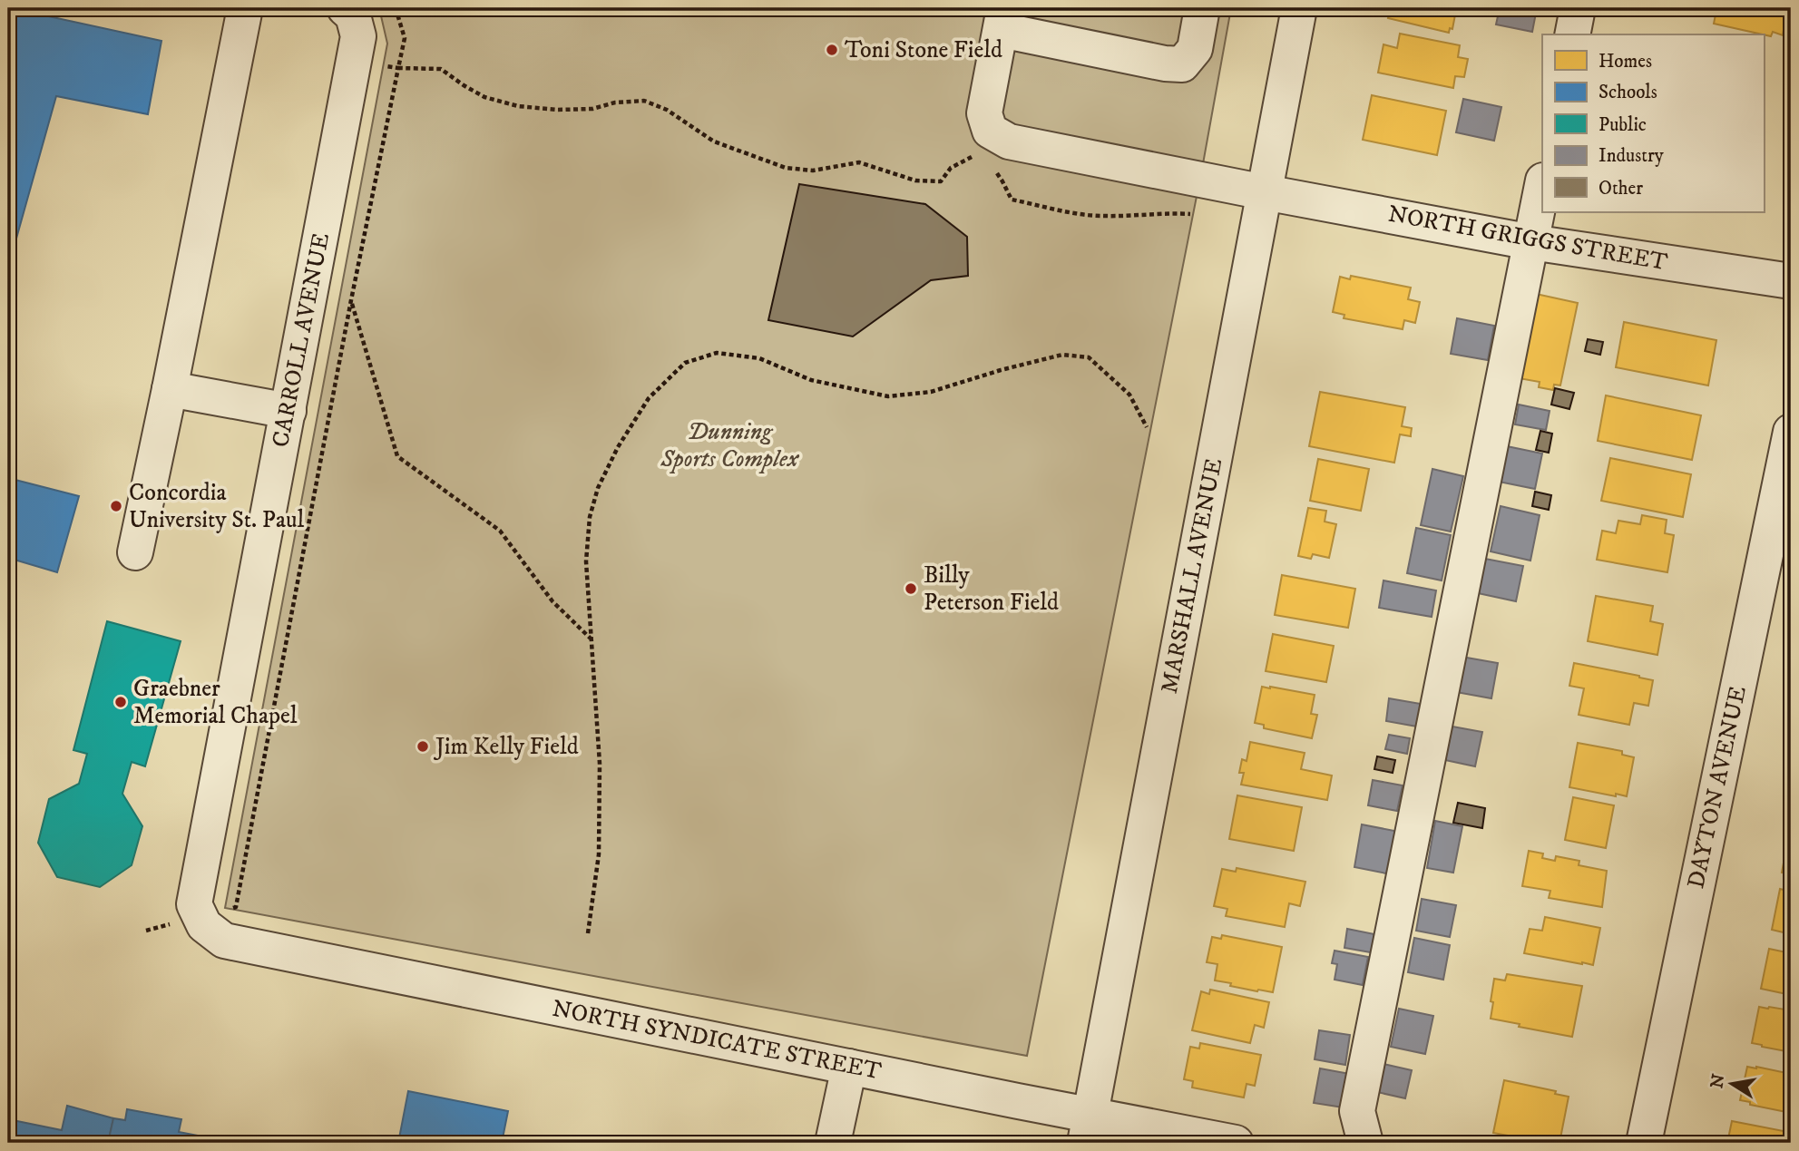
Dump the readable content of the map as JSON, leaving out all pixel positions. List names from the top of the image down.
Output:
{
  "streets": {
    "street": [
      "NORTH GRIGGS STREET",
      "CARROLL AVENUE",
      "MARSHALL AVENUE",
      "DAYTON AVENUE",
      "NORTH SYNDICATE STREET"
    ]
  },
  "crossings": [
    ["NORTH GRIGGS STREET", "MARSHALL AVENUE"],
    ["CARROLL AVENUE", "NORTH SYNDICATE STREET"],
    ["MARSHALL AVENUE", "NORTH SYNDICATE STREET"]
  ],
  "parks": ["Dunning Sports Complex"],
  "places": [
    "Toni Stone Field",
    "Concordia University St. Paul",
    "Billy Peterson Field",
    "Graebner Memorial Chapel",
    "Jim Kelly Field"
  ],
  "legend": [
    "Homes",
    "Schools",
    "Public",
    "Industry",
    "Other"
  ],
  "north": "left"
}
